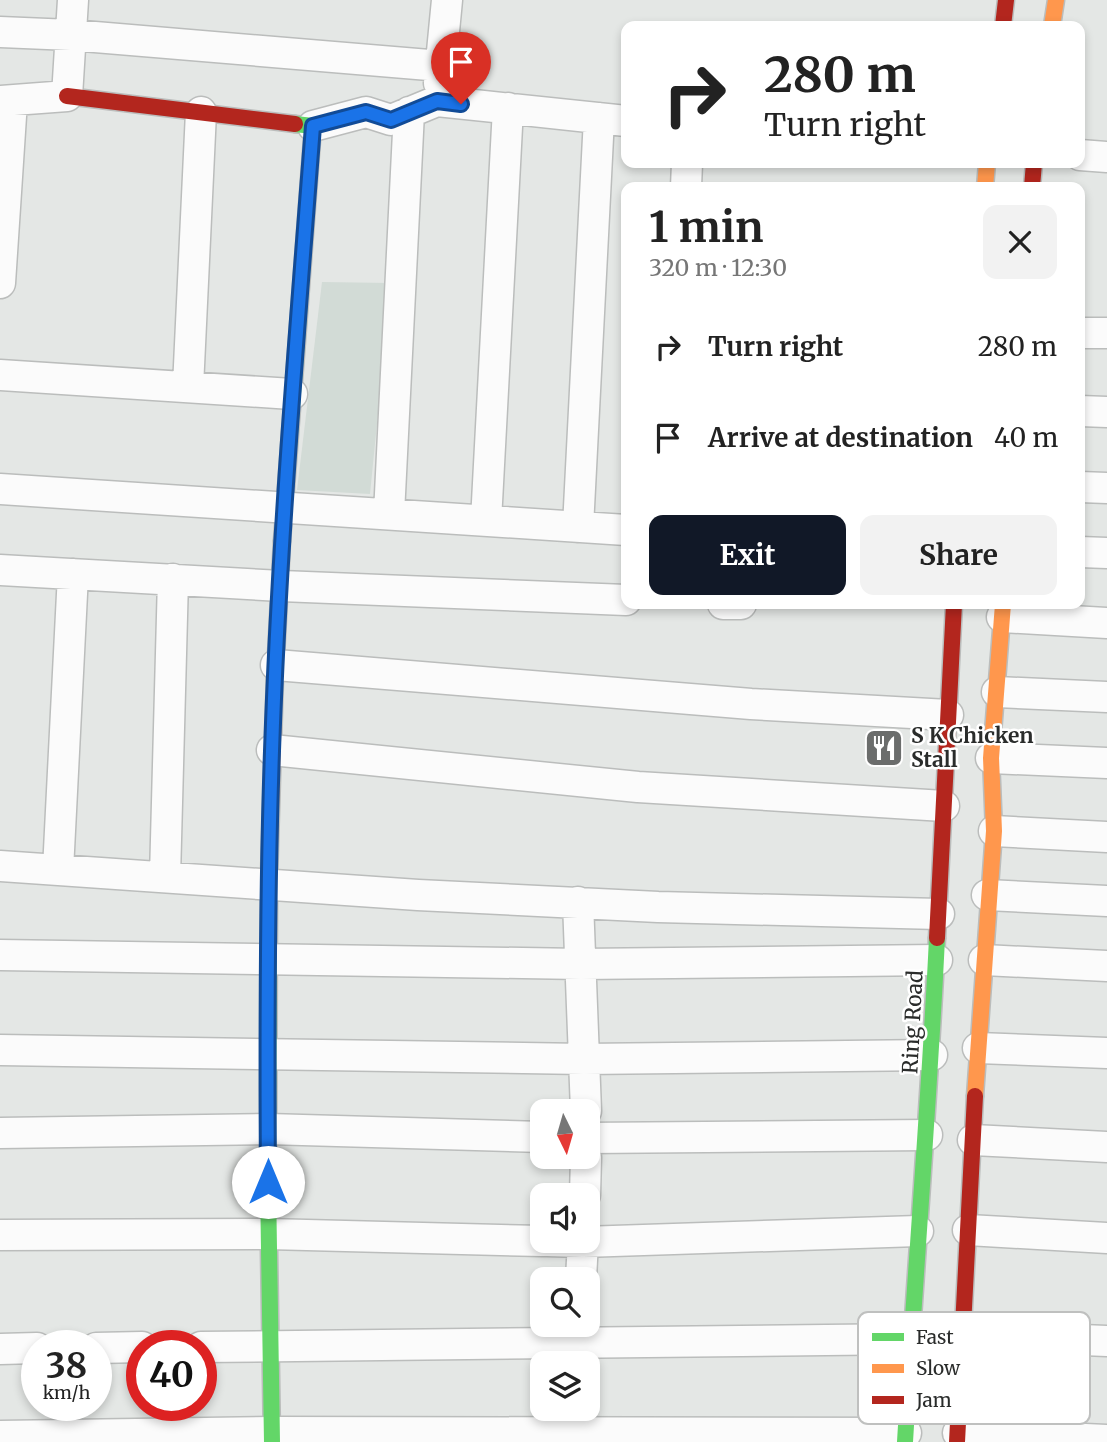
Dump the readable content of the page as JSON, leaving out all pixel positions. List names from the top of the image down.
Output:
{
  "streets": {
    "main road": ["Ring Road"]
  },
  "places": {
    "restaurant": ["S K Chicken Stall"]
  },
  "legend": ["Fast", "Slow", "Jam"],
  "north": "bottom",
  "page": {
    "turn": ["280 m", "Turn right"],
    "heading": ["1 min", "320 m · 12:30"],
    "list": [
      {
        "name": "Turn right",
        "value": "280 m"
      },
      {
        "name": "Arrive at destination",
        "value": "40 m"
      }
    ],
    "buttons": ["Exit", "Share"],
    "speed": "38 km/h",
    "limit": "40"
  }
}
